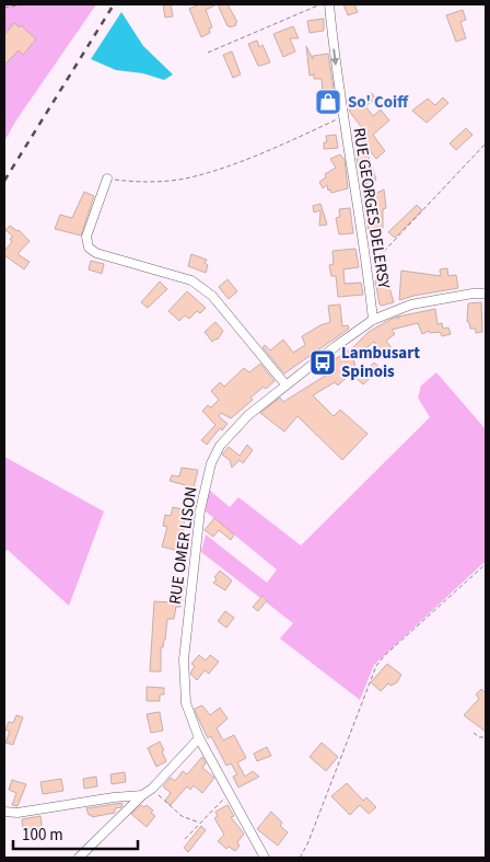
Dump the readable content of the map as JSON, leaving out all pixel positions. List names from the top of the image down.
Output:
{
  "streets": {
    "street": ["RUE GEORGES DELERSY", "RUE OMER LISON"]
  },
  "crossings": [
    ["RUE GEORGES DELERSY", "RUE OMER LISON"]
  ],
  "one_way": ["RUE GEORGES DELERSY"],
  "places": {
    "shop": ["So' Coiff"],
    "bus stop": ["Lambusart Spinois"]
  },
  "scale_bar": "100 m"
}
